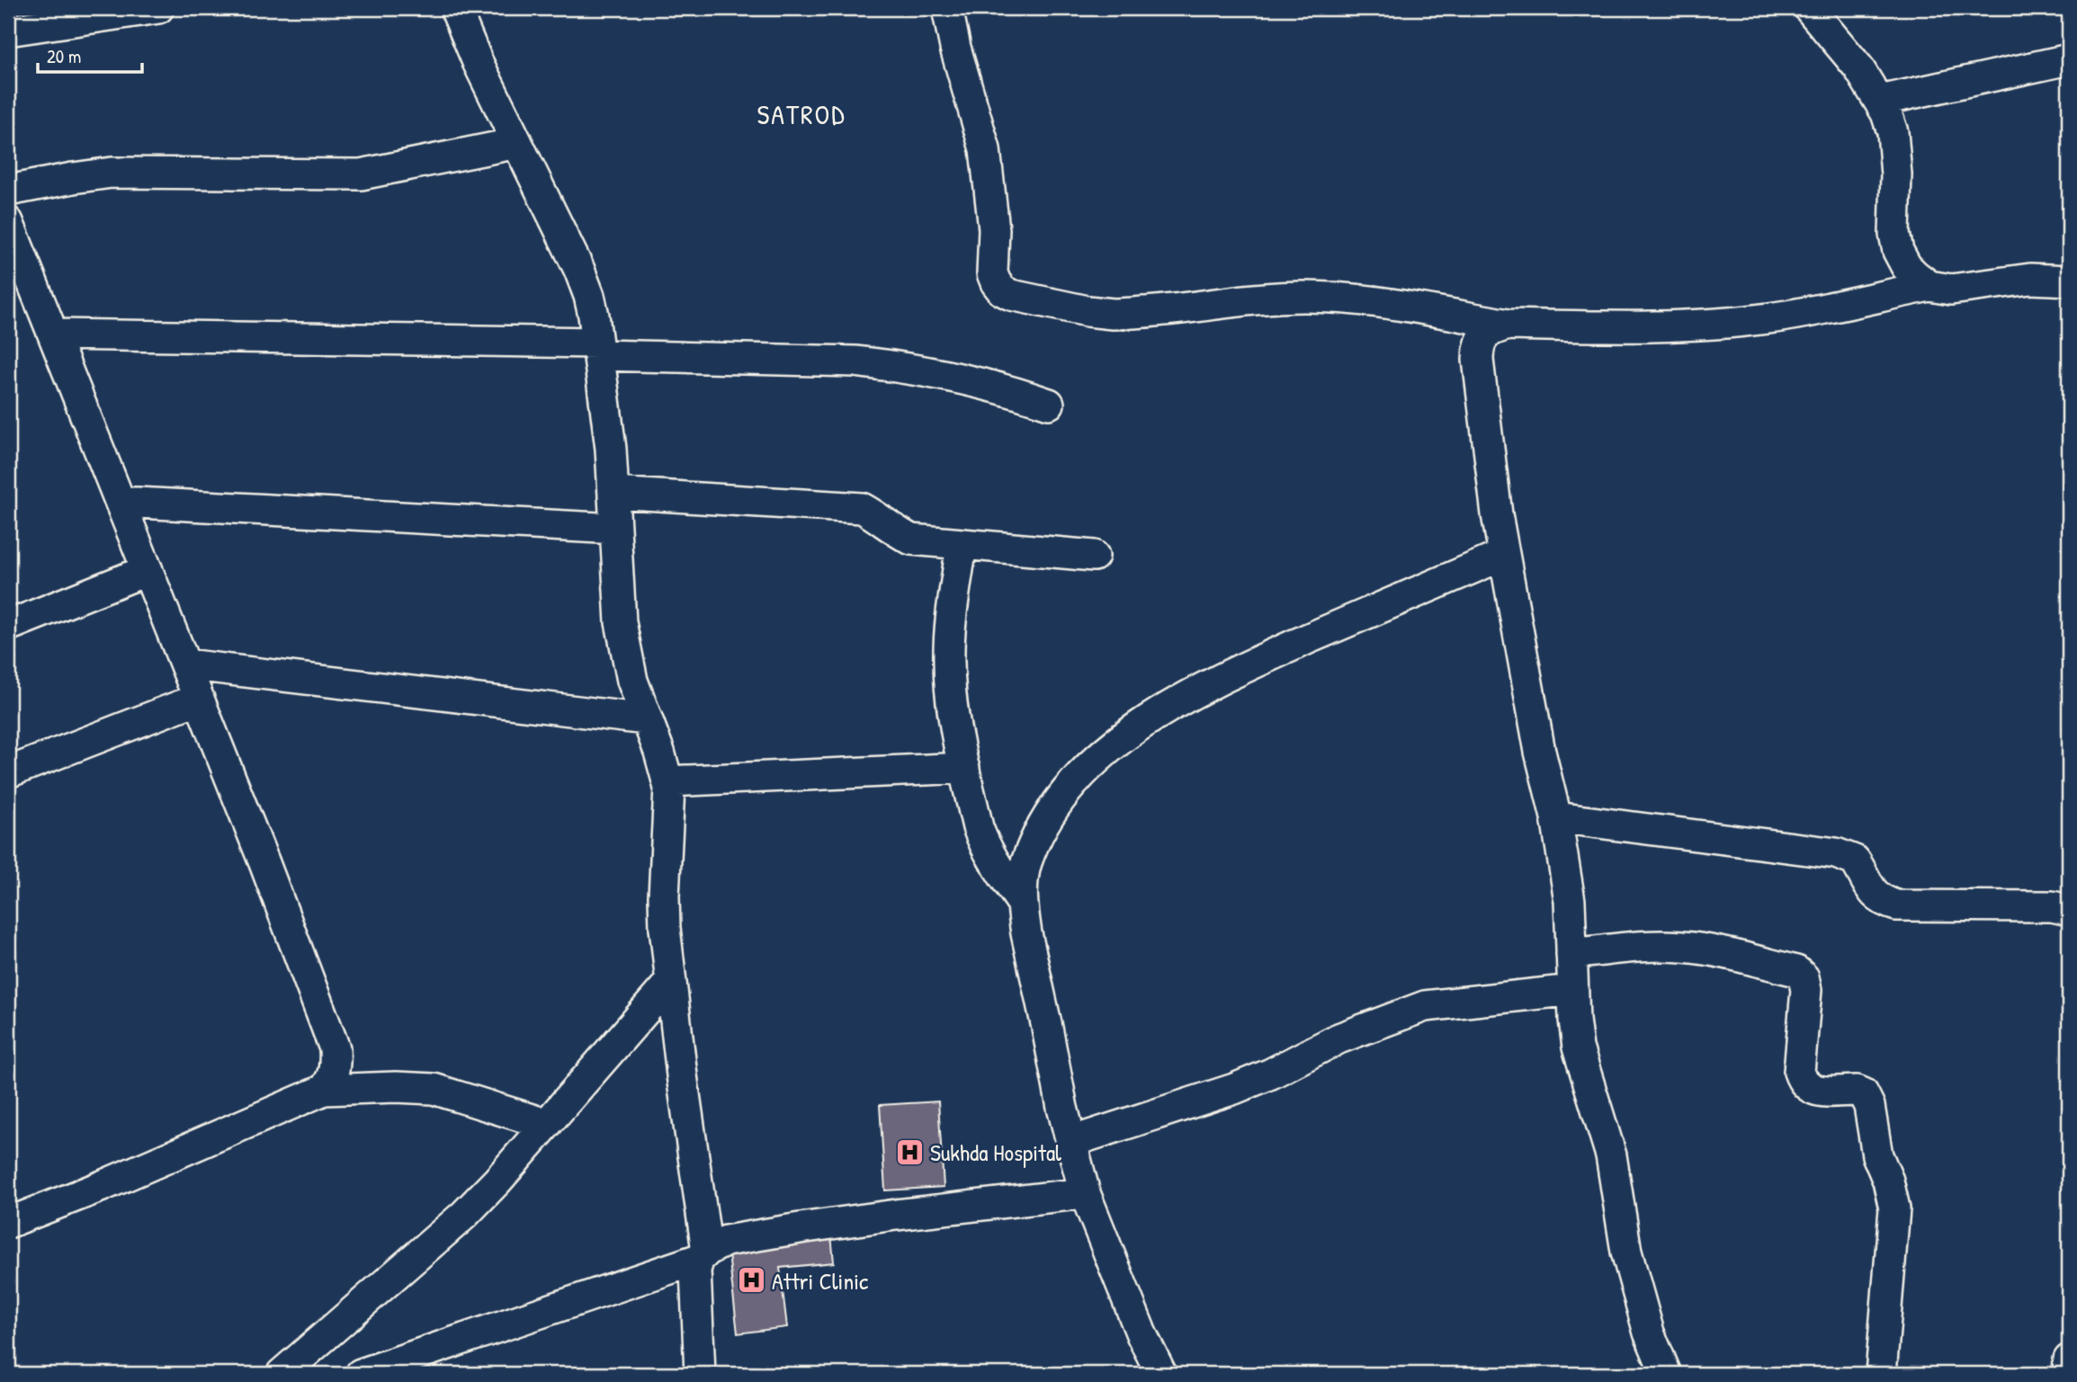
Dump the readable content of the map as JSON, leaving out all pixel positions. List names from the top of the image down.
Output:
{
  "districts": ["SATROD"],
  "places": {
    "hospital": ["Sukhda Hospital", "Attri Clinic"]
  },
  "scale_bar": "20 m"
}
